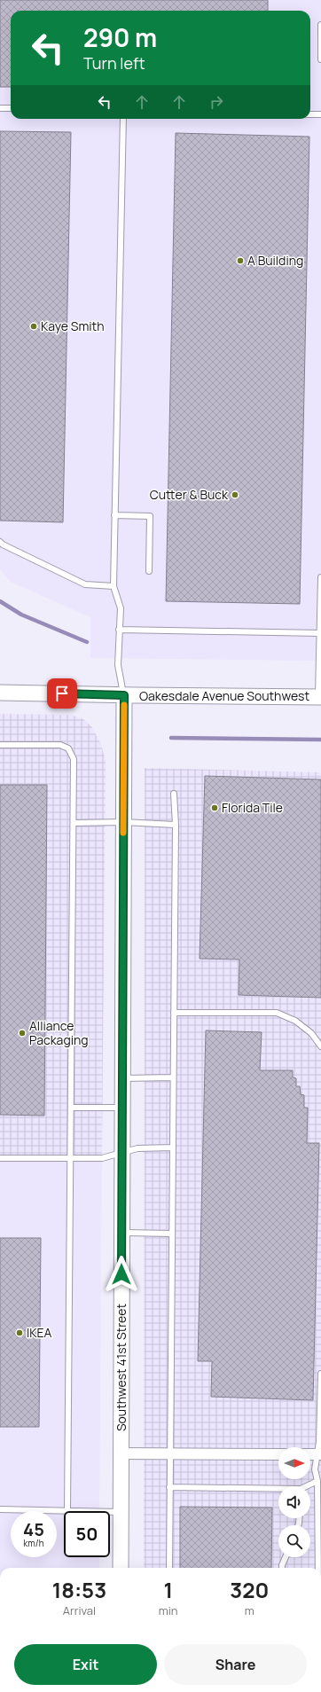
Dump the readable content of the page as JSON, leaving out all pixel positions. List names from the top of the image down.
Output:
{
  "streets": {
    "main road": ["Oakesdale Avenue Southwest", "Southwest 41st Street"]
  },
  "crossings": [
    ["Oakesdale Avenue Southwest", "Southwest 41st Street"]
  ],
  "places": [
    "A Building",
    "Kaye Smith",
    "Cutter & Buck",
    "Florida Tile",
    "Alliance Packaging",
    "IKEA"
  ],
  "north": "right",
  "page": {
    "turn": ["290 m", "Turn left"],
    "speed": "45 km/h",
    "limit": "50",
    "eta": [
      "18:53",
      "Arrival",
      "1",
      "min",
      "320",
      "m"
    ],
    "buttons": ["Exit", "Share"]
  }
}
